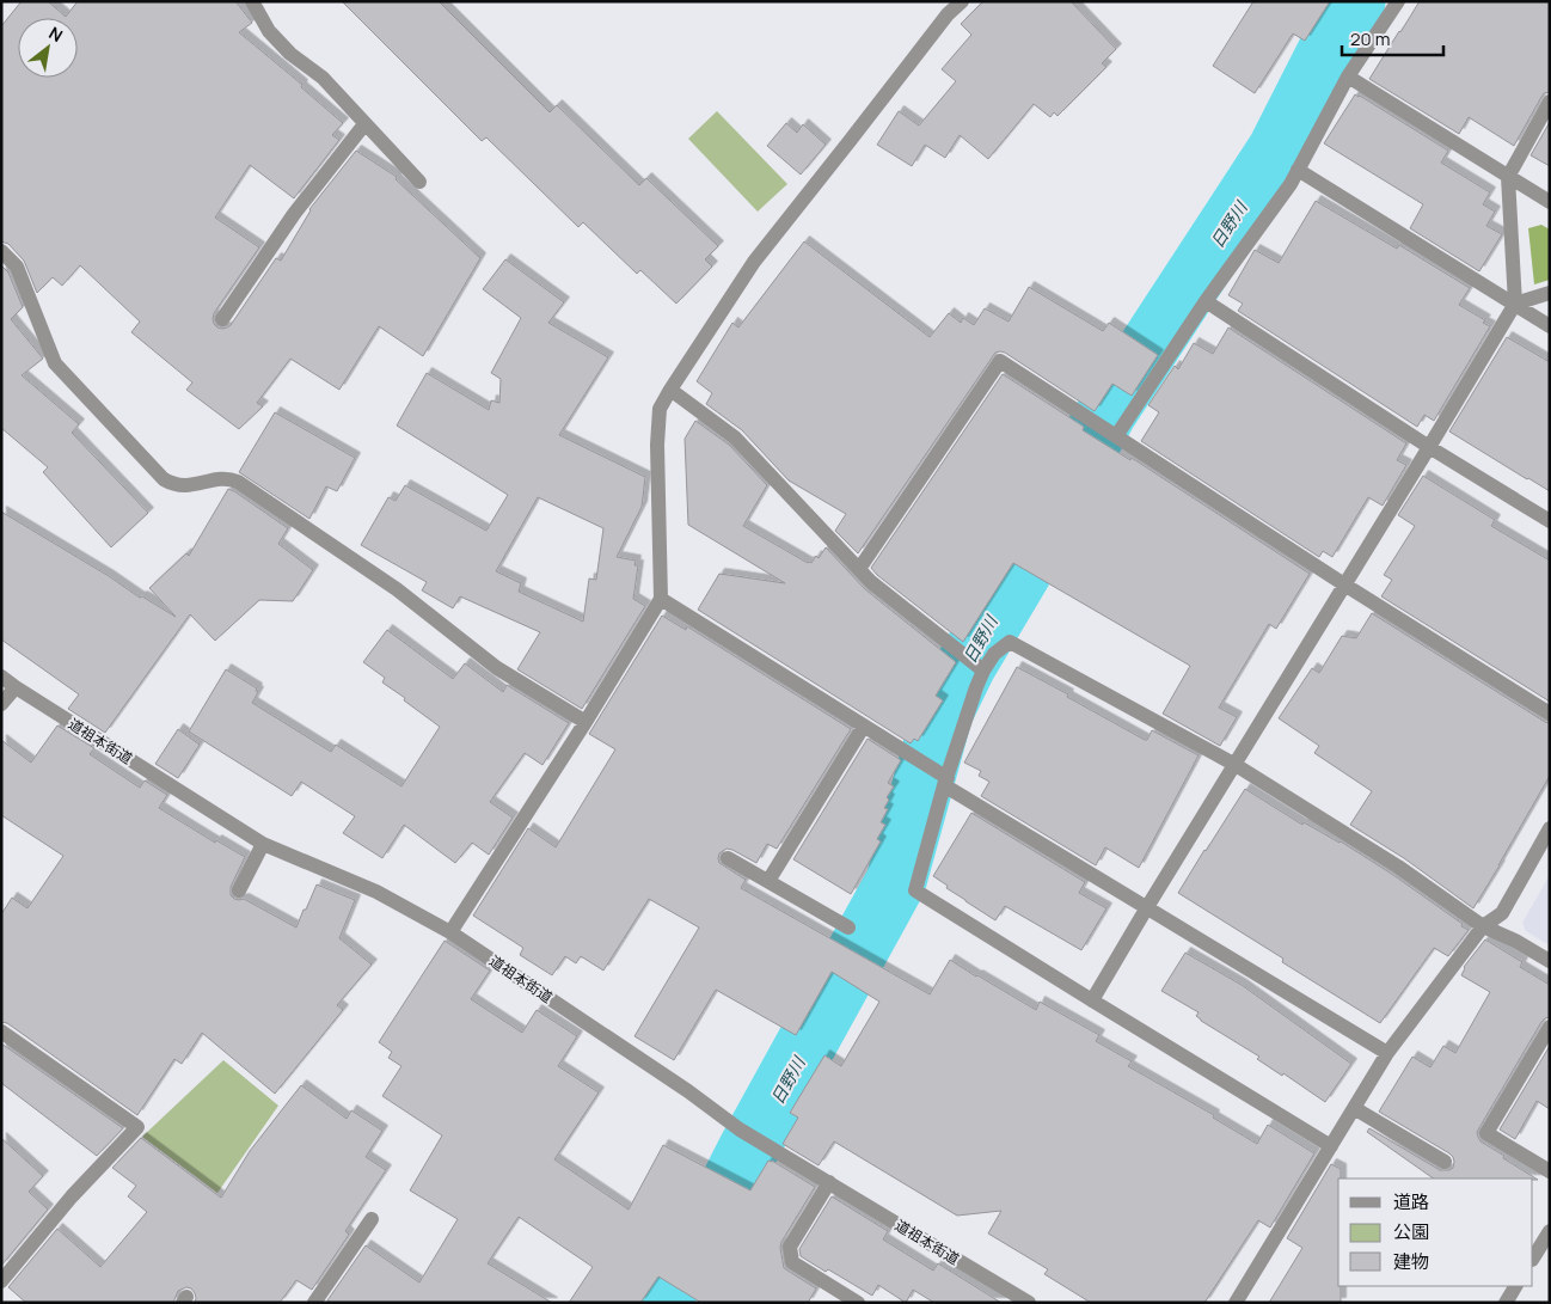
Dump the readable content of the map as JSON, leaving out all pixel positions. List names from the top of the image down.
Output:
{
  "streets": {
    "street": ["道祖本街道"]
  },
  "water": ["日野川"],
  "legend": ["道路", "公園", "建物"],
  "scale_bar": "20 m",
  "north": "top right"
}
